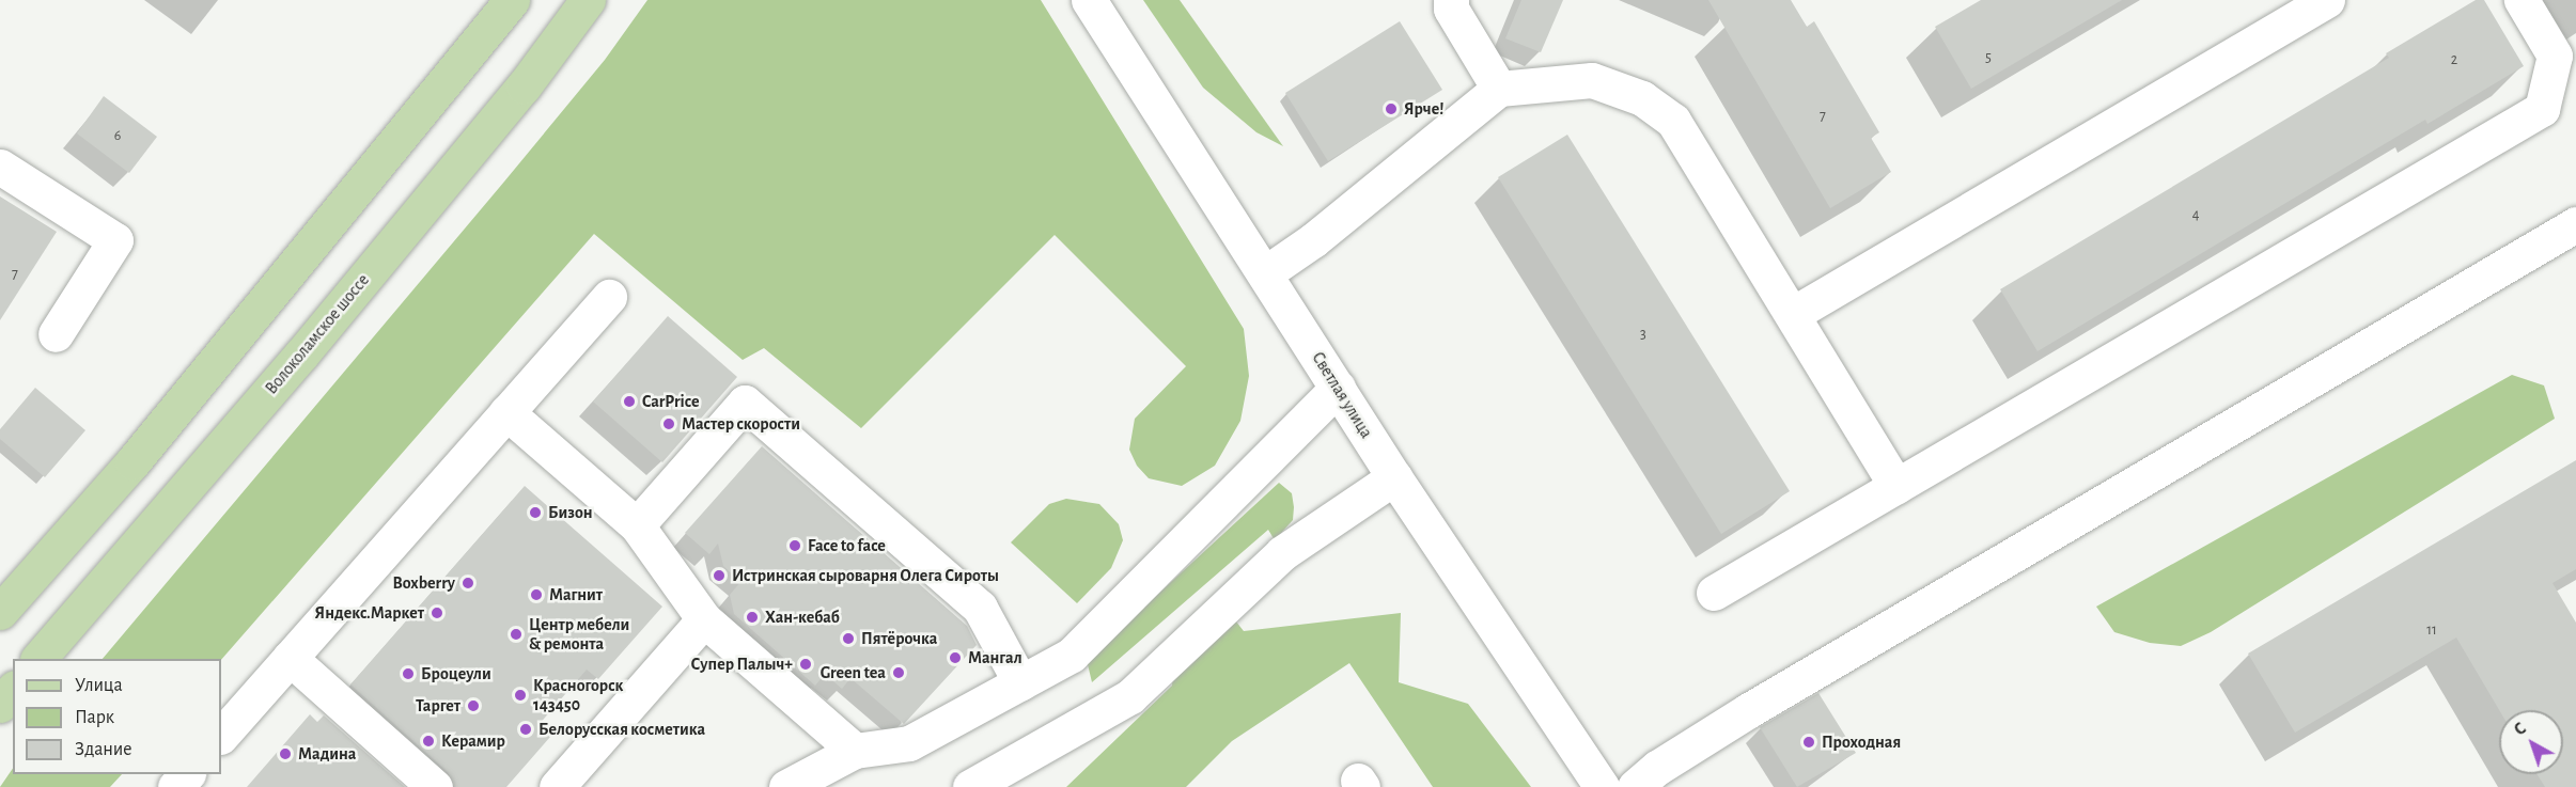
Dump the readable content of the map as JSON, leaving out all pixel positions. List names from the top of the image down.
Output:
{
  "streets": {
    "main road": ["Волоколамское шоссе"],
    "street": ["Светлая улица"]
  },
  "places": [
    "Ярче!",
    "CarPrice",
    "Мастер скорости",
    "Бизон",
    "Face to face",
    "Истринская сыроварня Олега Сироты",
    "Boxberry",
    "Магнит",
    "Яндекс.Маркет",
    "Хан-кебаб",
    "Центр мебели & ремонта",
    "Пятёрочка",
    "Мангал",
    "Супер Палыч+",
    "Green tea",
    "Броцеули",
    "Красногорск 143450",
    "Таргет",
    "Белорусская косметика",
    "Керамир",
    "Проходная",
    "Мадина"
  ],
  "house_numbers": [
    "5",
    "2",
    "7",
    "6",
    "4",
    "7",
    "3",
    "11"
  ],
  "legend": ["Улица", "Парк", "Здание"],
  "north": "top left"
}
